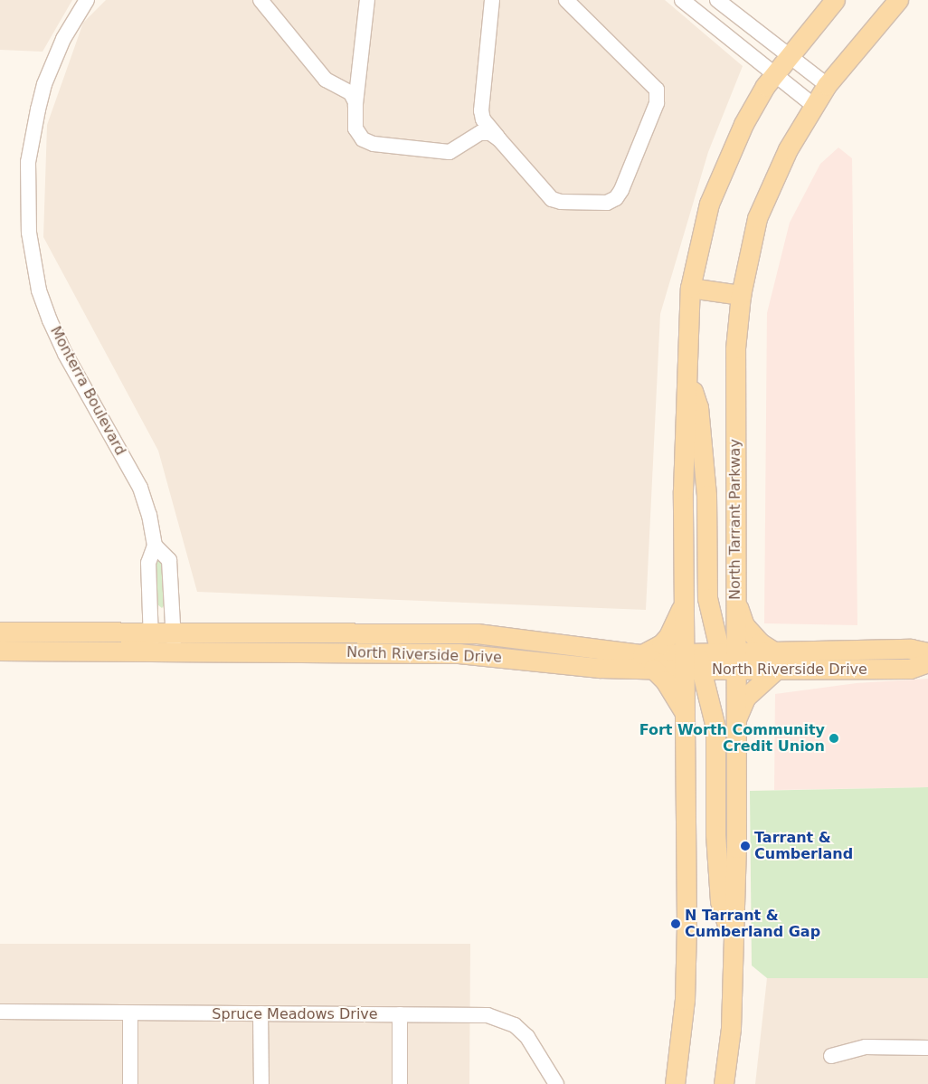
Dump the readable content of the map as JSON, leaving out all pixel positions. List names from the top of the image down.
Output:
{
  "streets": {
    "main road": ["North Tarrant Parkway", "North Riverside Drive"],
    "street": ["Monterra Boulevard", "Spruce Meadows Drive"]
  },
  "crossings": [
    ["Monterra Boulevard", "North Riverside Drive"],
    ["North Tarrant Parkway", "North Riverside Drive"]
  ],
  "places": ["Fort Worth Community Credit Union", "Tarrant & Cumberland", "N Tarrant & Cumberland Gap"]
}
